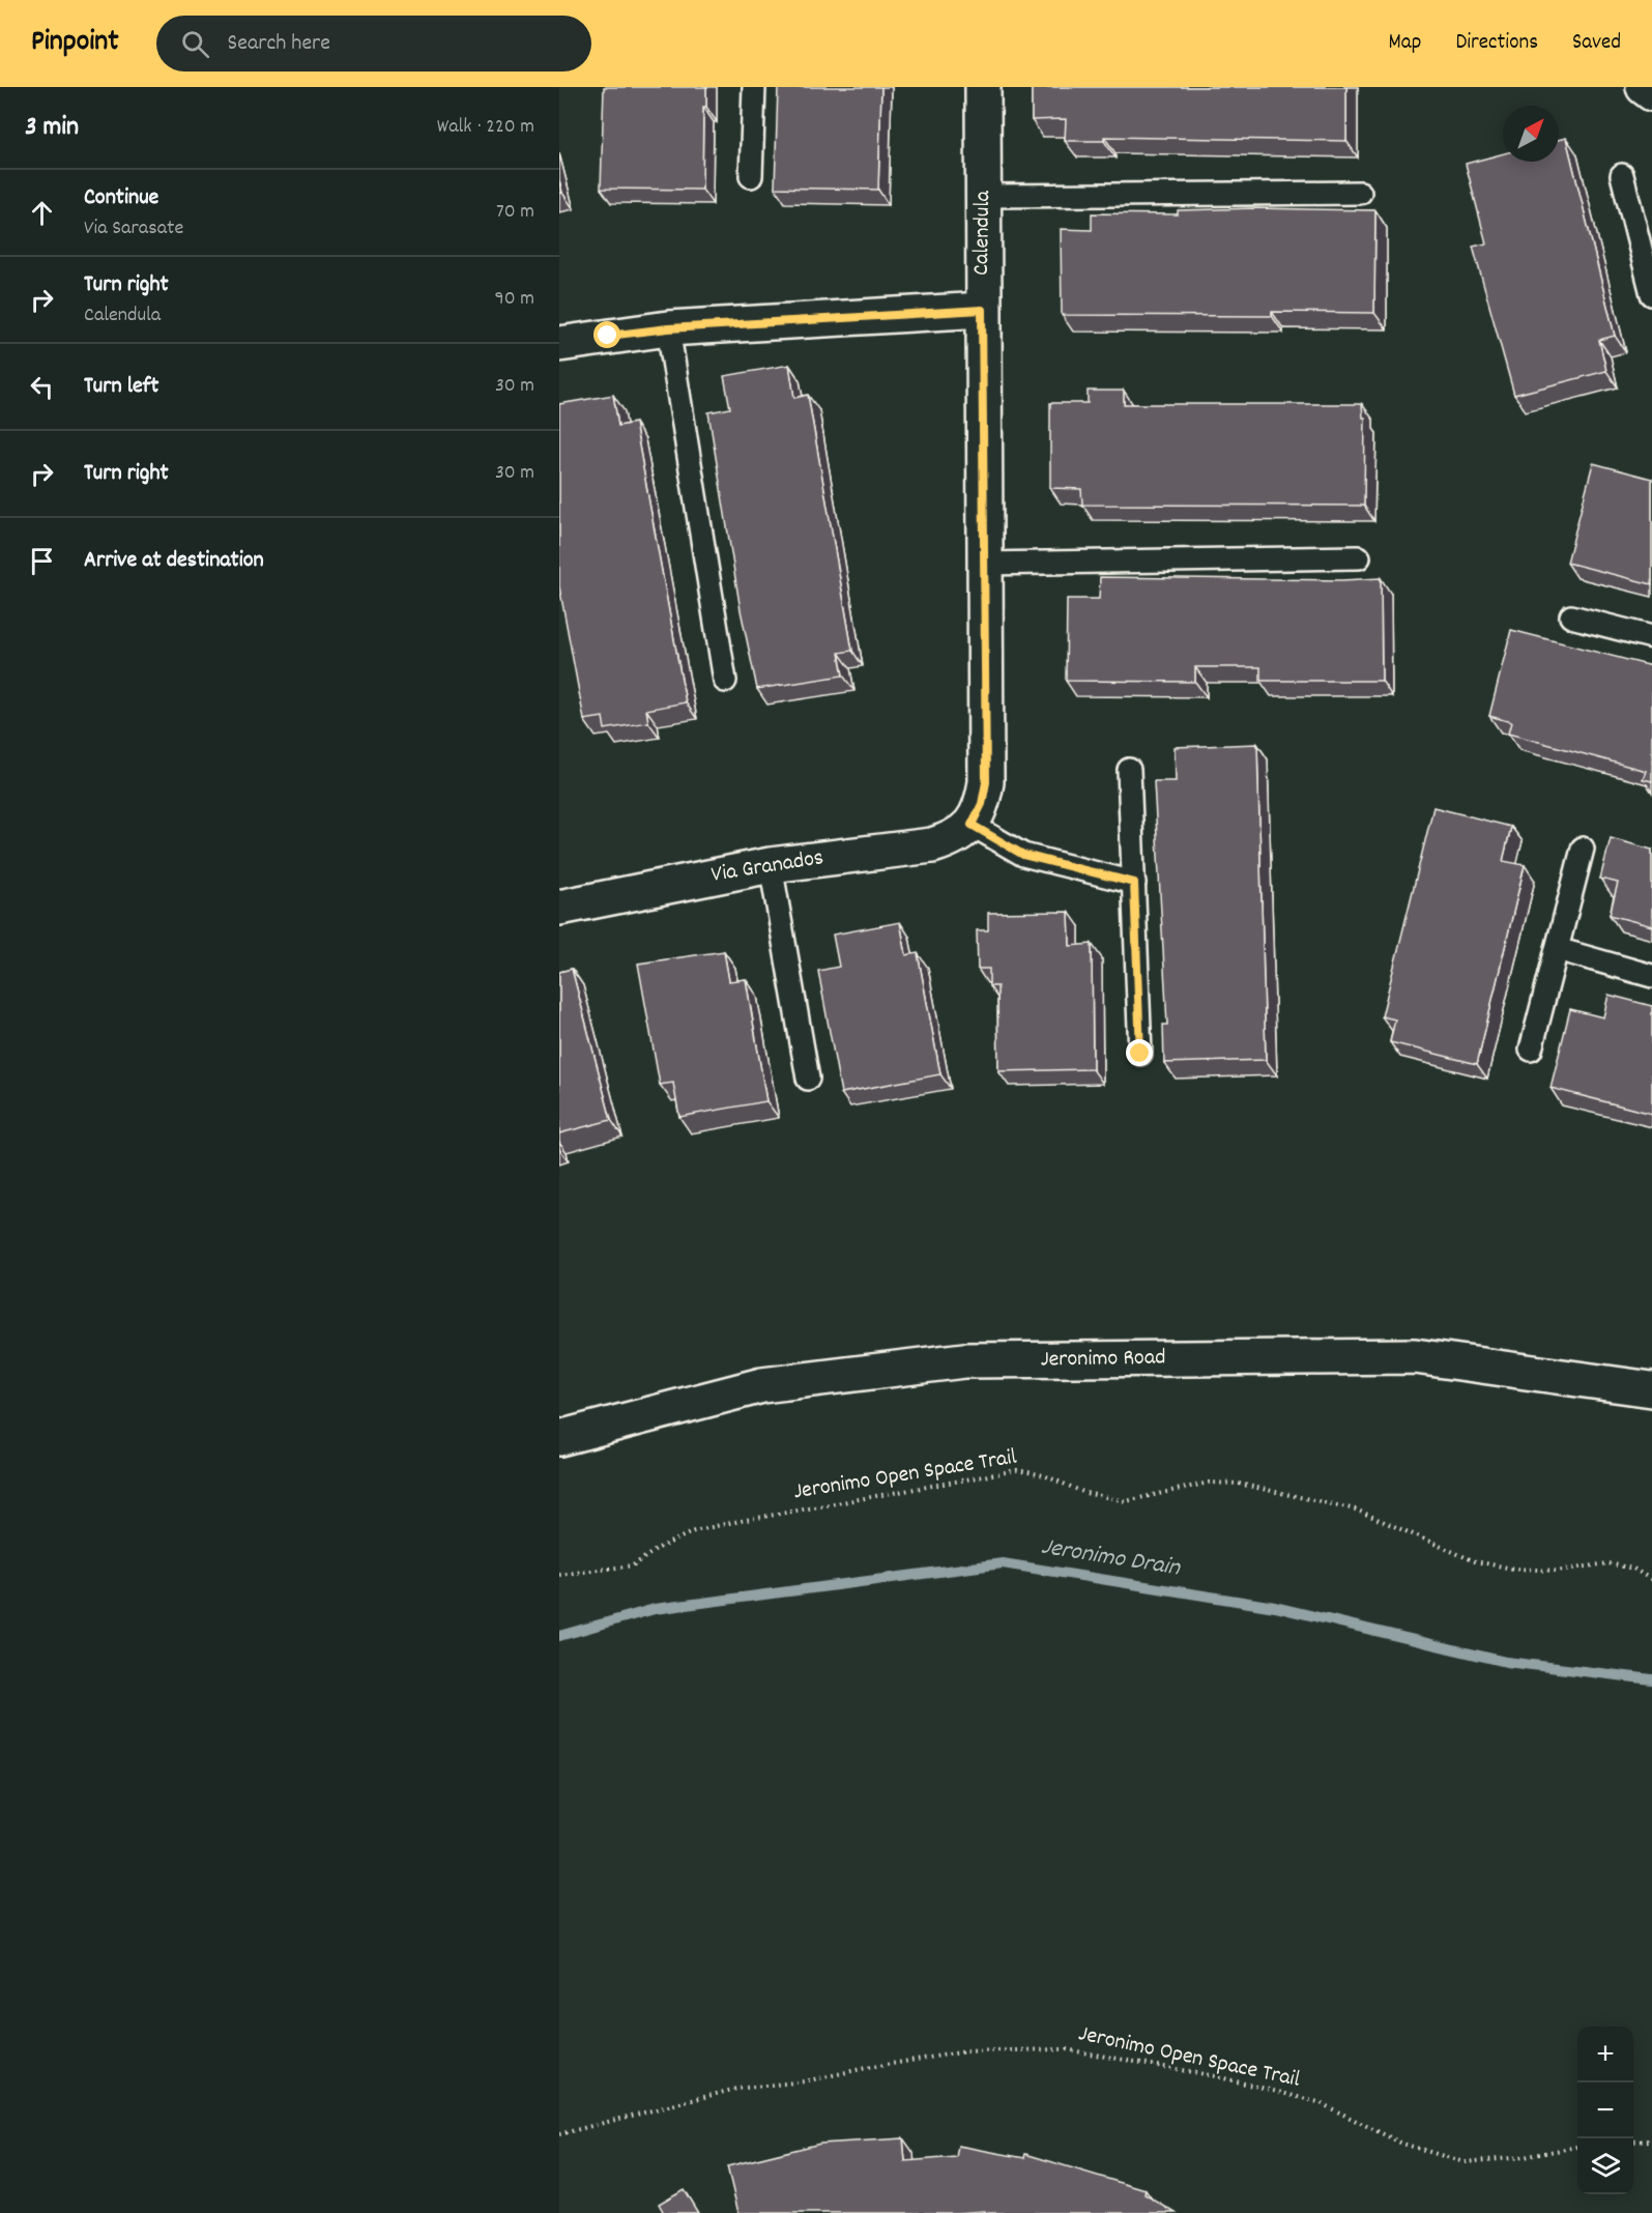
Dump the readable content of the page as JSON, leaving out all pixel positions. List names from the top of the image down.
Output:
{
  "streets": {
    "street": ["Calendula", "Via Granados", "Jeronimo Road"],
    "path": ["Jeronimo Open Space Trail"]
  },
  "crossings": [
    ["Calendula", "Via Granados"]
  ],
  "water": ["Jeronimo Drain"],
  "north": "top right",
  "page": {
    "header": "Pinpoint",
    "search": "Search here",
    "nav": ["Map", "Directions", "Saved"],
    "heading": ["3 min", "Walk · 220 m"],
    "list": [
      ["Continue", "Via Sarasate", "70 m"],
      ["Turn right", "Calendula", "90 m"],
      ["Turn left", "30 m"],
      ["Turn right", "30 m"],
      "Arrive at destination"
    ],
    "map_buttons": ["+", "−"]
  }
}
